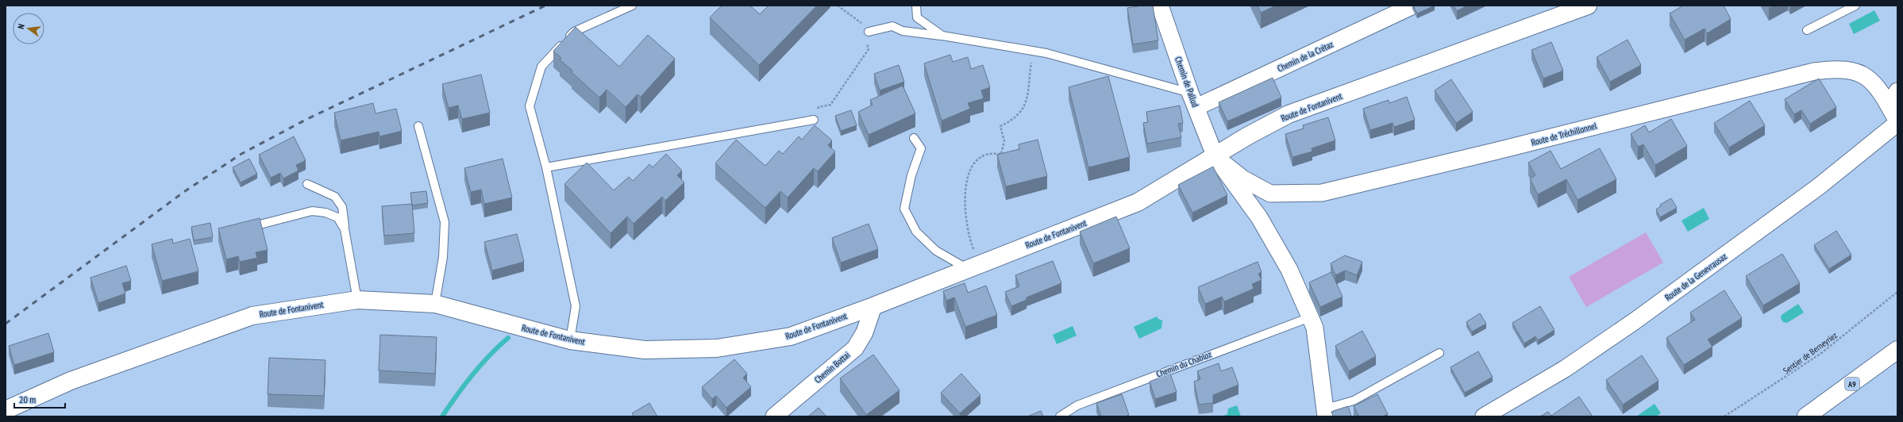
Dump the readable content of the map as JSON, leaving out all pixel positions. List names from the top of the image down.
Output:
{
  "streets": {
    "main road": ["Route de Fontanivent", "A9"],
    "street": [
      "Chemin de la Crétaz",
      "Chemin de Pallud",
      "Route de Tréchillonnel",
      "Route de la Genevrausaz",
      "Chemin Bottai"
    ],
    "lane": ["Chemin du Chabloz"],
    "path": ["Sentier de Berneyriez"]
  },
  "crossings": [
    ["Chemin de la Crétaz", "Chemin de Pallud"],
    ["Chemin de Pallud", "Route de Fontanivent"],
    ["Chemin de Pallud", "Route de Tréchillonnel"],
    ["Route de Fontanivent", "Route de Tréchillonnel"],
    ["Route de Fontanivent", "Chemin Bottai"],
    ["Route de Tréchillonnel", "Route de la Genevrausaz"]
  ],
  "scale_bar": "20 m",
  "north": "left"
}
